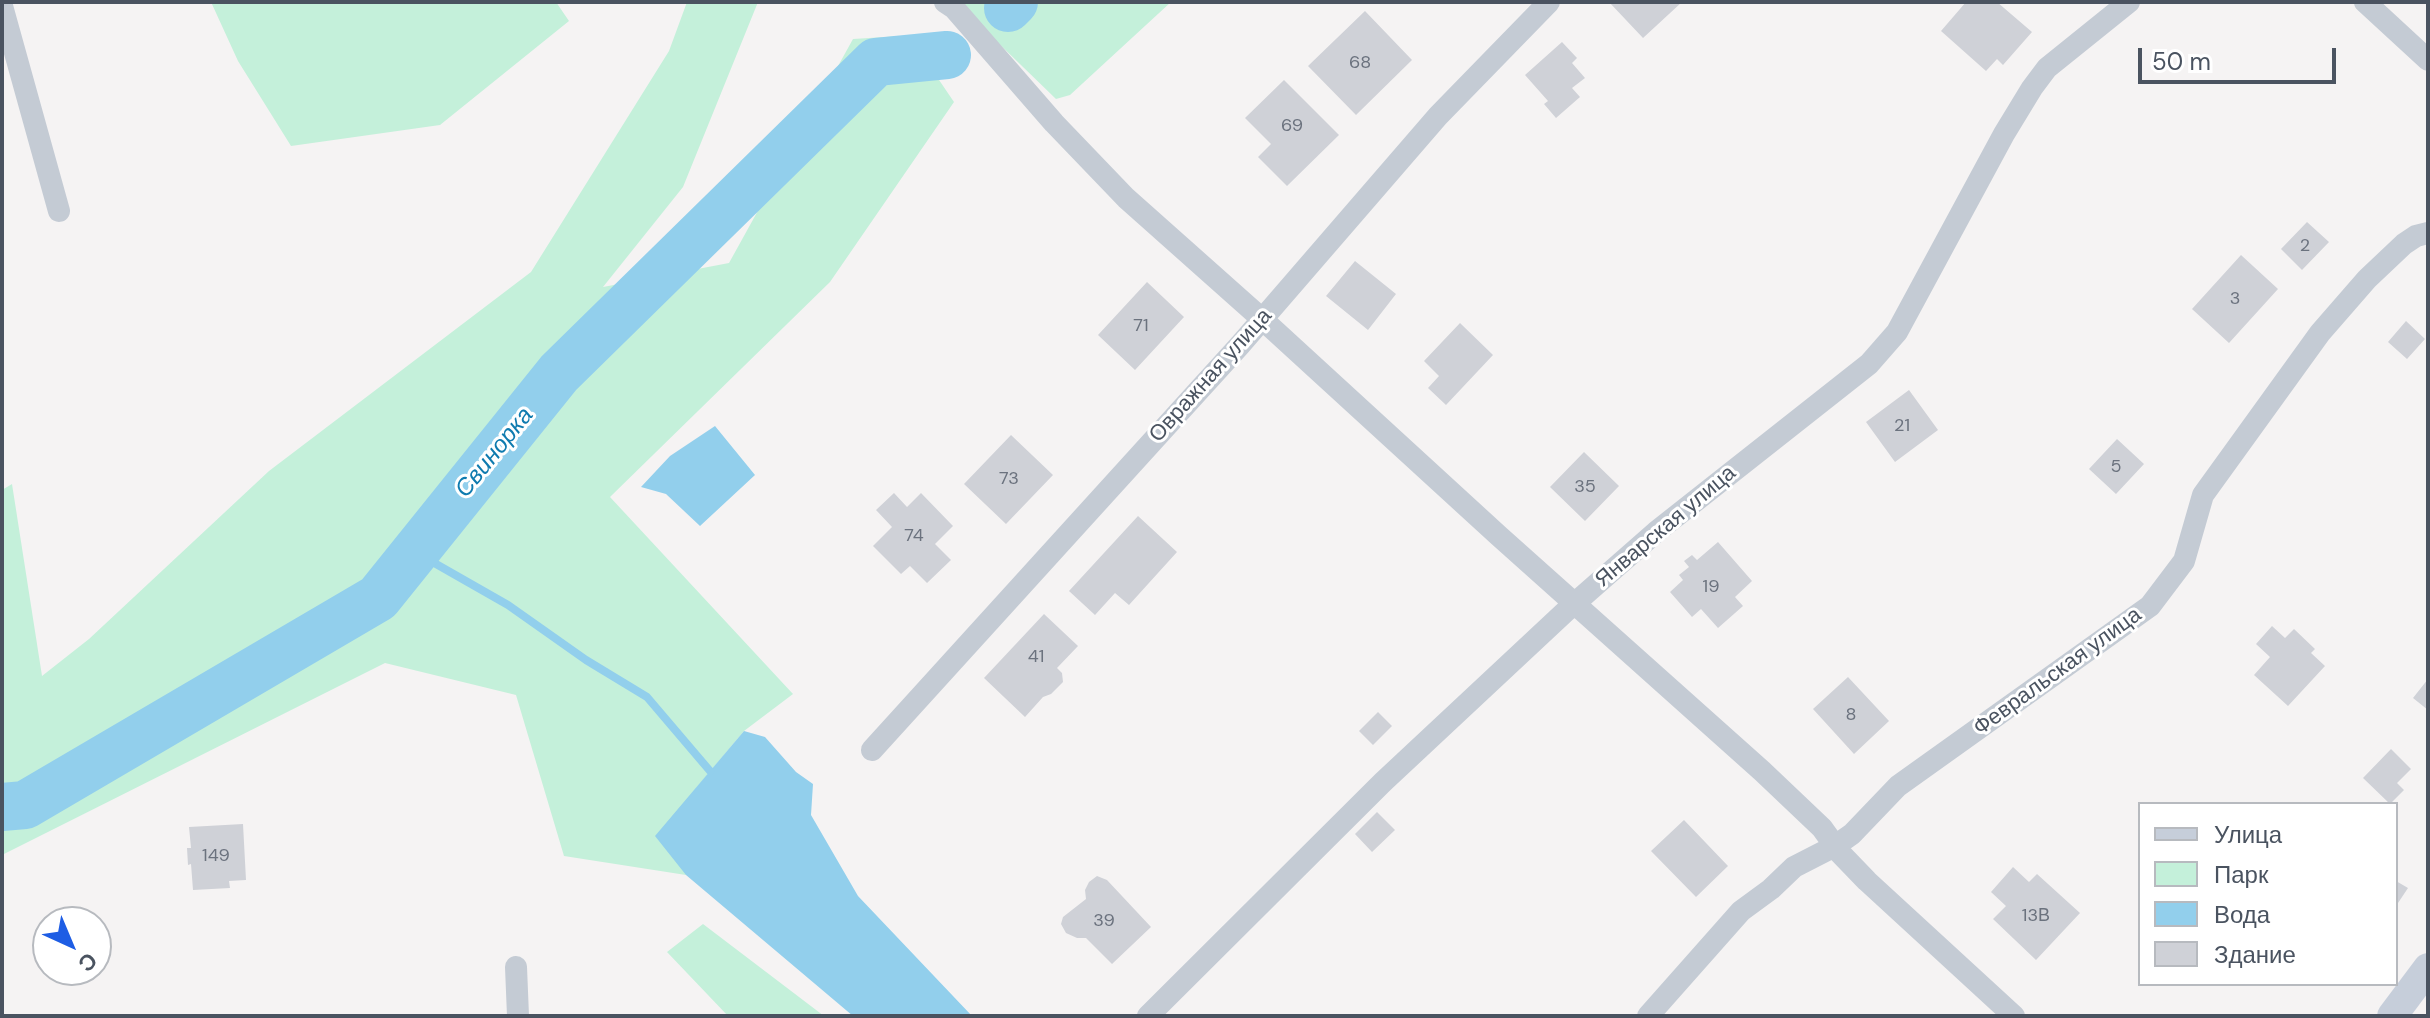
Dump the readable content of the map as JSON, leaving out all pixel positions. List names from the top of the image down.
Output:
{
  "streets": {
    "street": ["Овражная улица", "Январская улица", "Февральская улица"]
  },
  "water": ["Свинорка"],
  "house_numbers": [
    "68",
    "69",
    "2",
    "3",
    "71",
    "21",
    "5",
    "73",
    "35",
    "74",
    "19",
    "41",
    "8",
    "149",
    "13В",
    "39"
  ],
  "legend": [
    "Улица",
    "Парк",
    "Вода",
    "Здание"
  ],
  "scale_bar": "50 m",
  "north": "bottom right"
}
